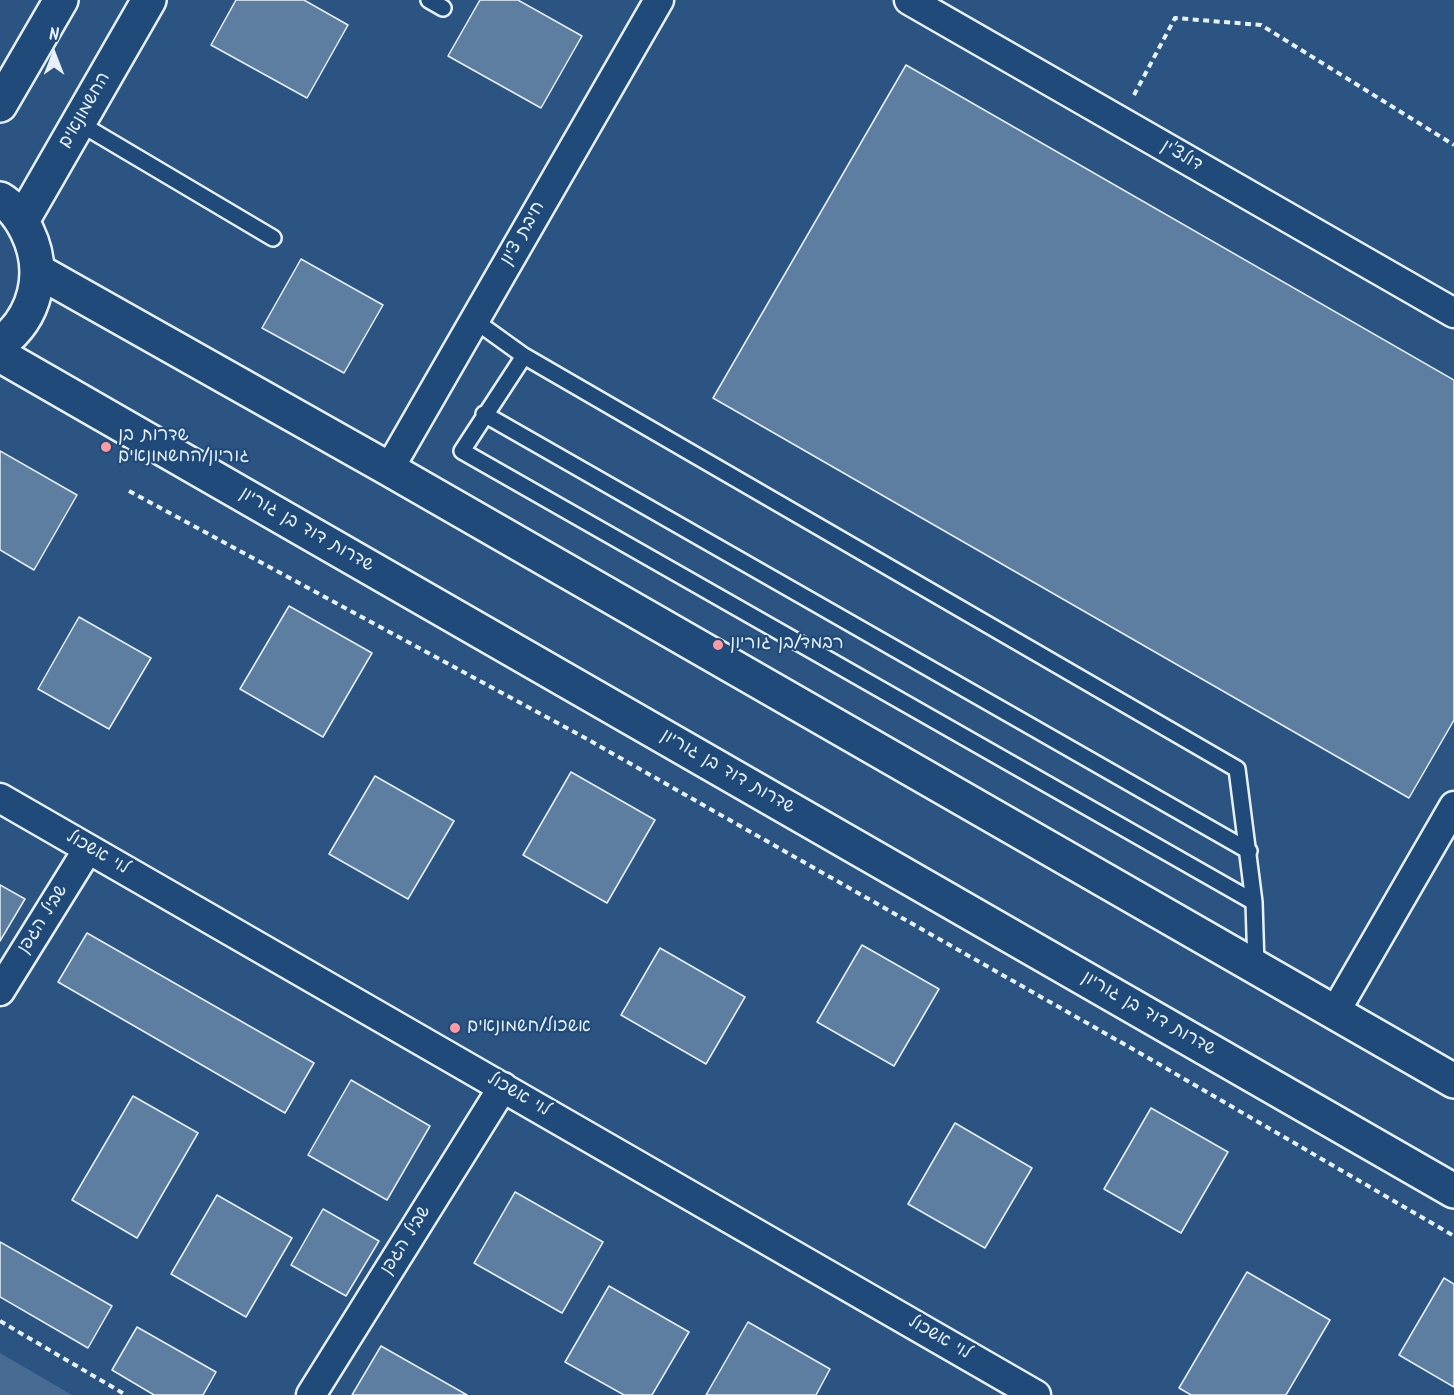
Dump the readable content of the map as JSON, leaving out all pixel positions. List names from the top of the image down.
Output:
{
  "streets": {
    "main road": ["החשמונאים", "שדרות דוד בן גוריון"],
    "street": [
      "דולצ'ין",
      "חיבת ציון",
      "לוי אשכול",
      "שביל הגפן"
    ]
  },
  "crossings": [
    ["לוי אשכול", "שביל הגפן"]
  ],
  "places": ["שדרות בן גוריון/החשמונאים", "רבמד/בן גוריון", "אשכול/חשמונאים"],
  "north": "top"
}
